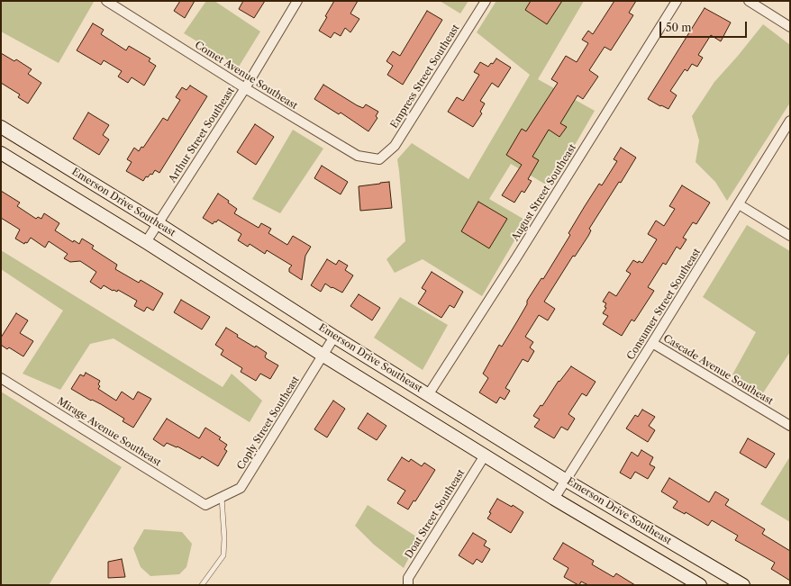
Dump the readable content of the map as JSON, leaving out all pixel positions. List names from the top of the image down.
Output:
{
  "streets": {
    "street": [
      "Comet Avenue Southeast",
      "Empress Street Southeast",
      "Arthur Street Southeast",
      "August Street Southeast",
      "Emerson Drive Southeast",
      "Consumer Street Southeast",
      "Cascade Avenue Southeast",
      "Coply Street Southeast",
      "Mirage Avenue Southeast",
      "Doat Street Southeast"
    ]
  },
  "crossings": [
    ["Comet Avenue Southeast", "Empress Street Southeast"],
    ["Comet Avenue Southeast", "Arthur Street Southeast"],
    ["Arthur Street Southeast", "Emerson Drive Southeast"],
    ["August Street Southeast", "Emerson Drive Southeast"],
    ["Emerson Drive Southeast", "Consumer Street Southeast"],
    ["Emerson Drive Southeast", "Coply Street Southeast"],
    ["Consumer Street Southeast", "Cascade Avenue Southeast"],
    ["Coply Street Southeast", "Mirage Avenue Southeast"]
  ],
  "scale_bar": "50 m"
}
